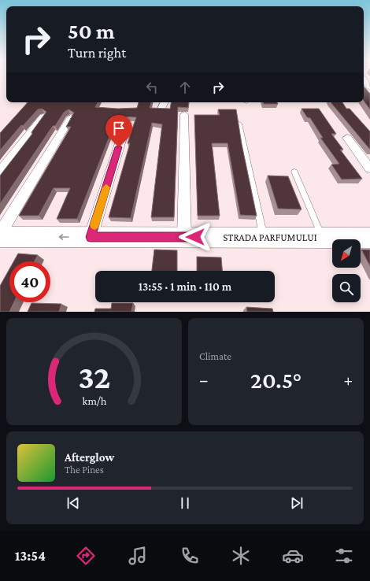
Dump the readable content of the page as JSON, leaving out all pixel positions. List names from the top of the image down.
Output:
{
  "streets": {
    "street": ["STRADA PARFUMULUI"]
  },
  "north": "bottom left",
  "page": {
    "turn": ["50 m", "Turn right"],
    "limit": "40",
    "trip": "13:55 · 1 min · 110 m",
    "tile": "Climate",
    "heat": ["−", "20.5°", "+"],
    "song": ["Afterglow", "The Pines"],
    "tabs": "13:54",
    "gauge": ["32", "km/h"]
  }
}
